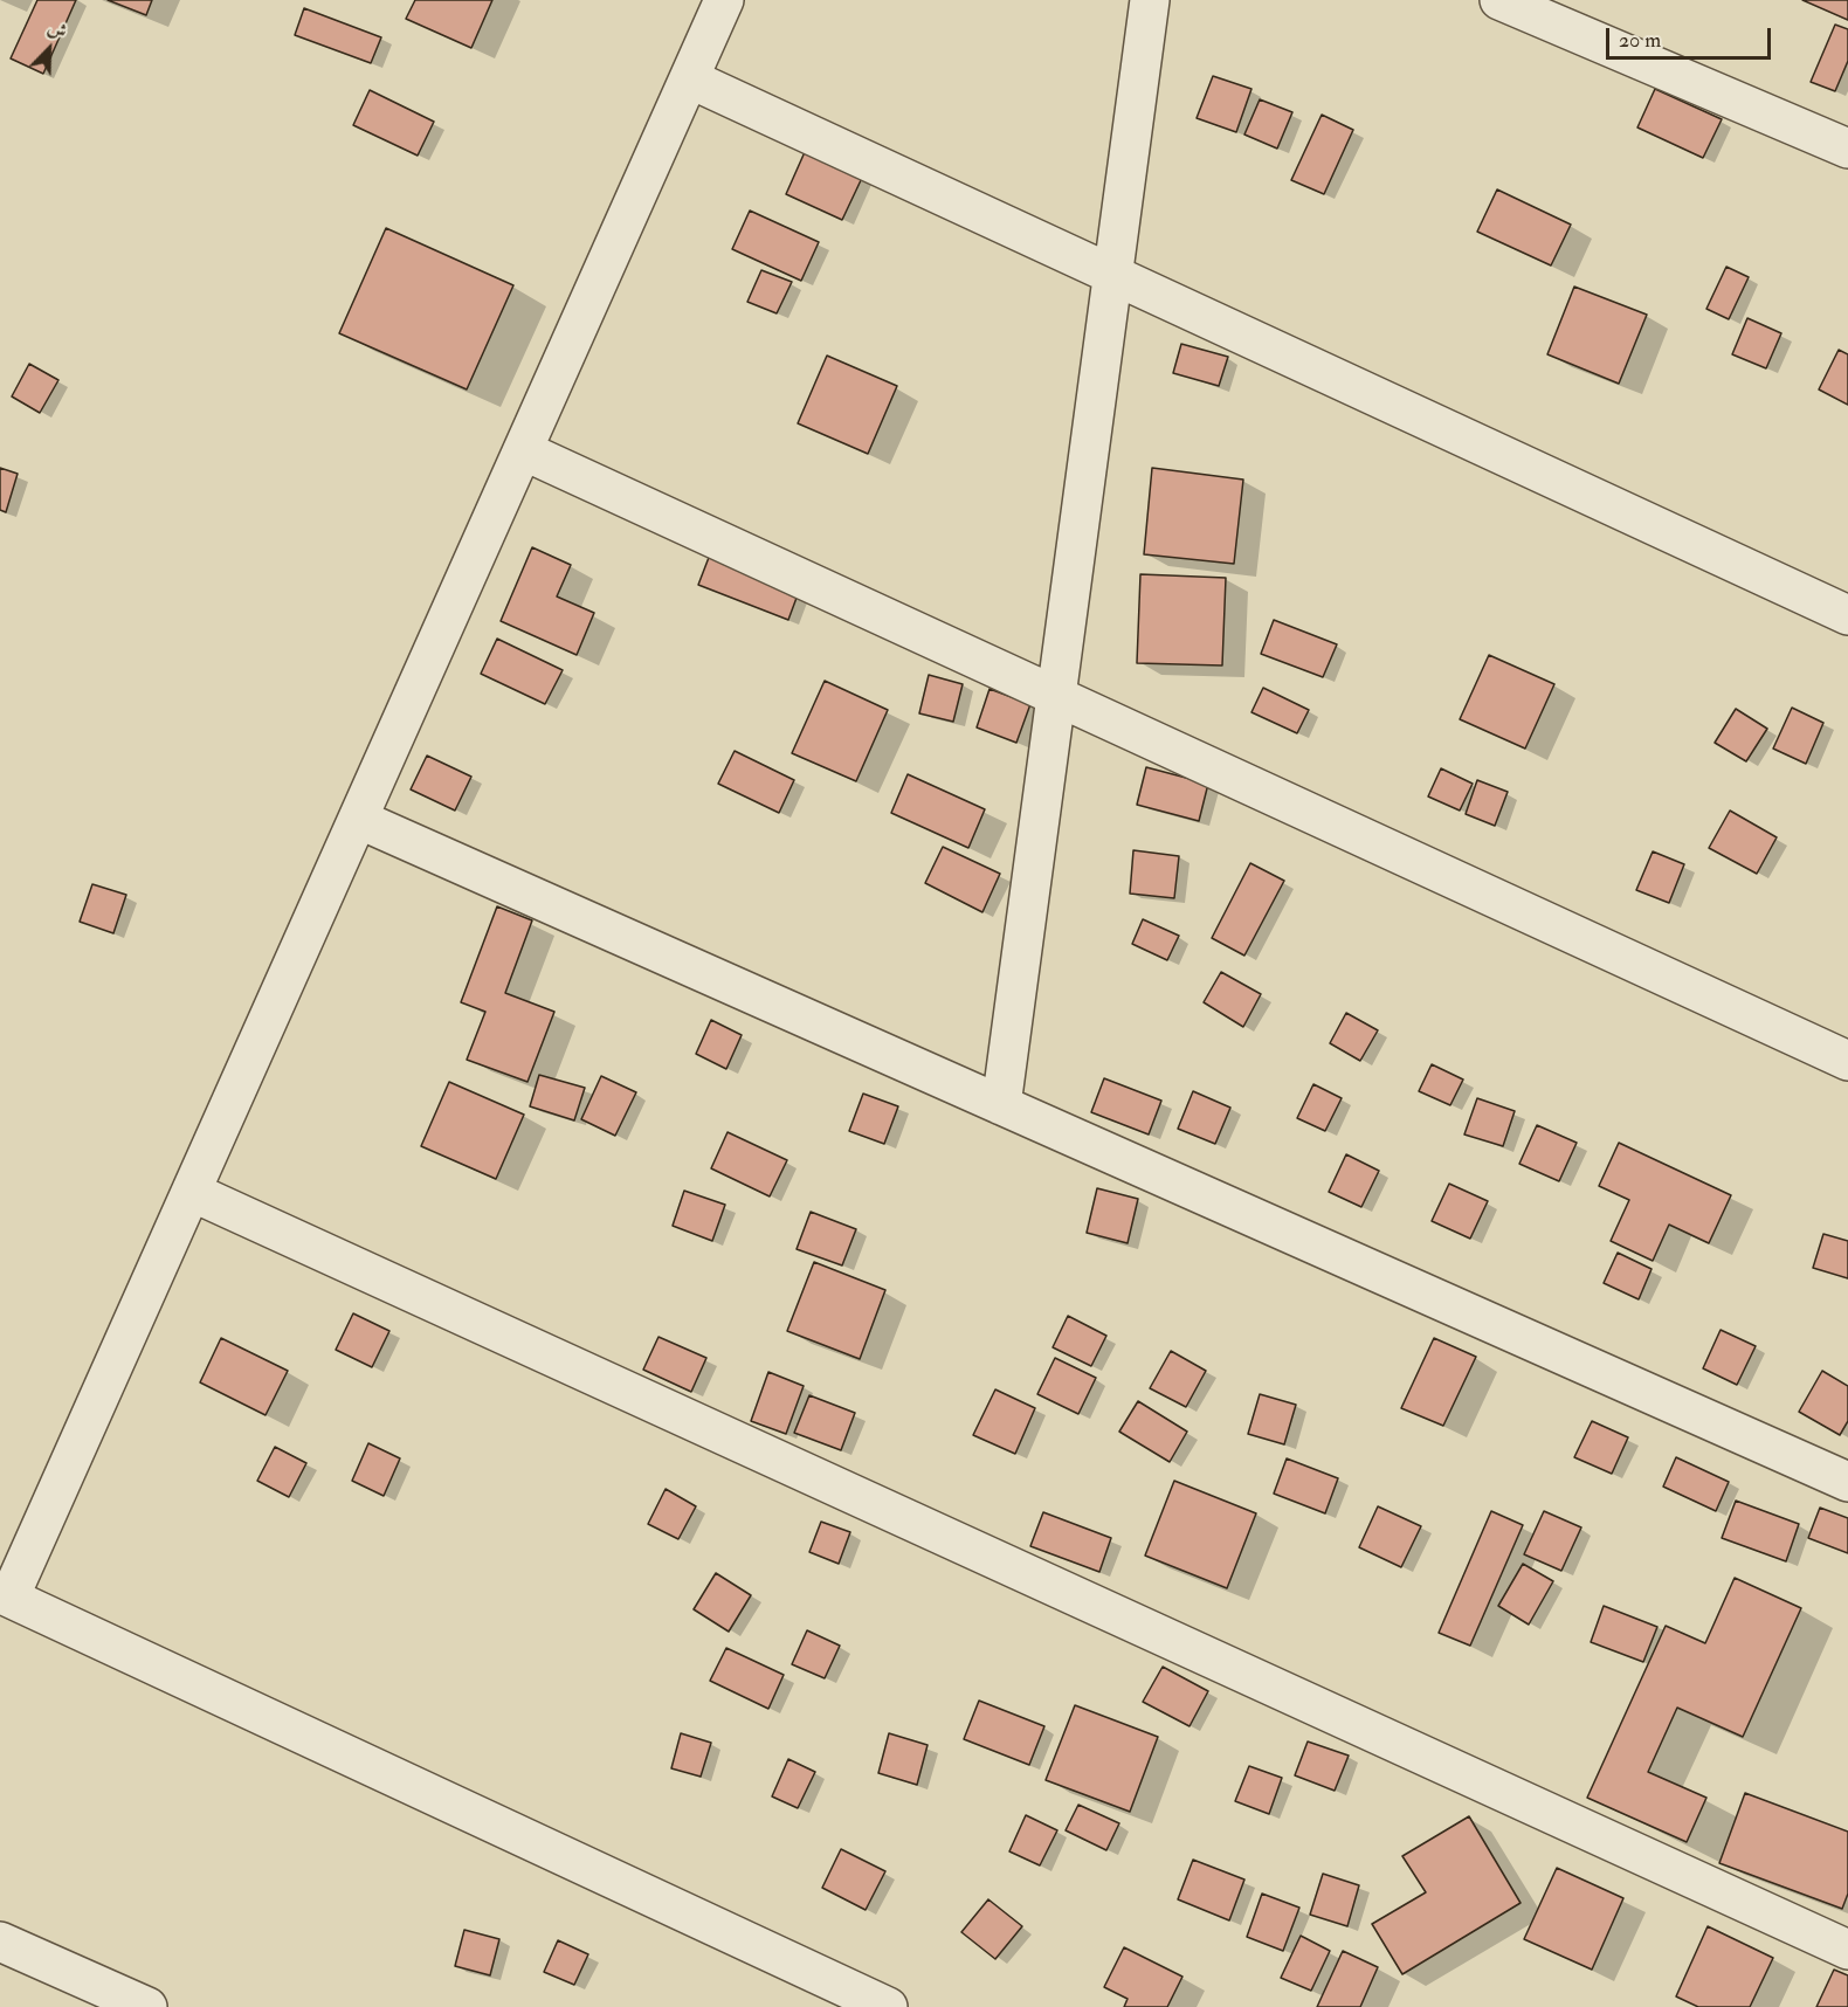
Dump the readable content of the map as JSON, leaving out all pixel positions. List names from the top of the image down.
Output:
{
  "scale_bar": "20 m",
  "north": "top right"
}
